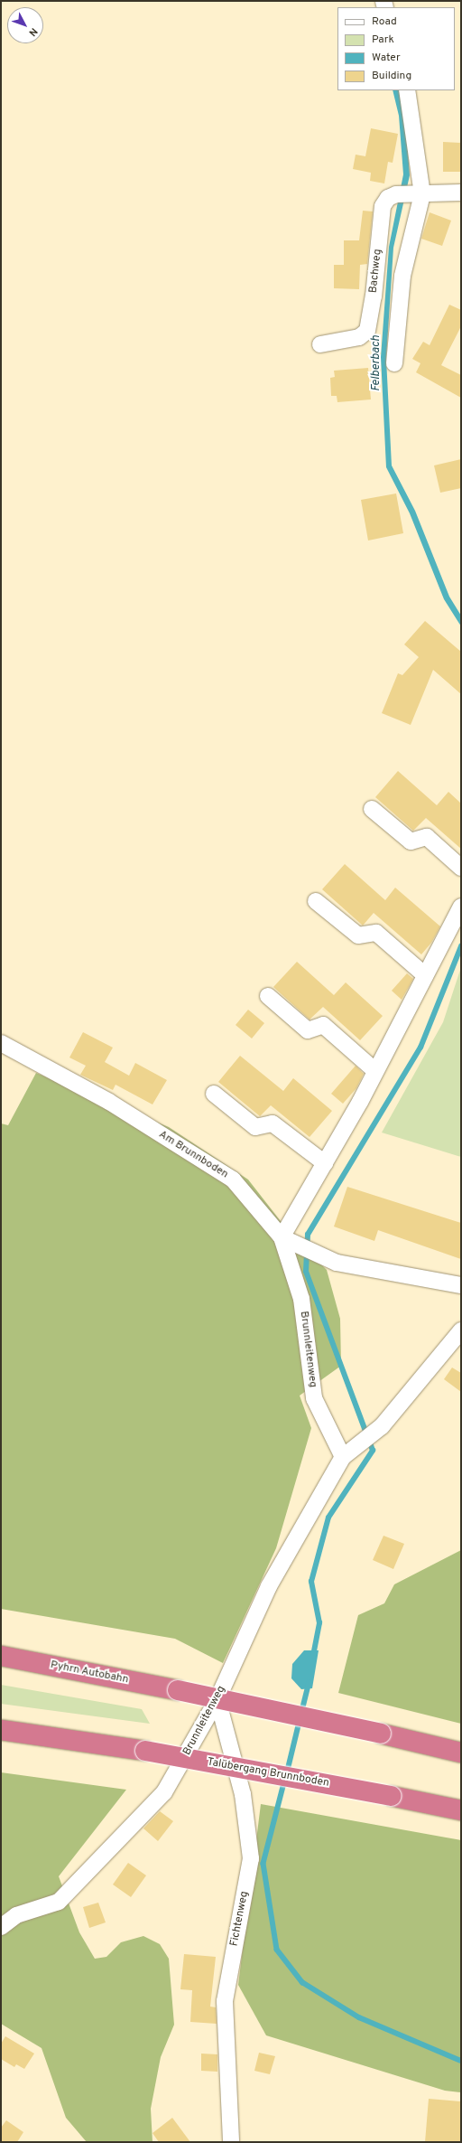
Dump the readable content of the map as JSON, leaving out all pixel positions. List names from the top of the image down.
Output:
{
  "streets": {
    "highway": ["Pyhrn Autobahn", "Talübergang Brunnboden"],
    "street": [
      "Bachweg",
      "Am Brunnboden",
      "Brunnleitenweg",
      "Fichtenweg"
    ]
  },
  "crossings": [
    ["Am Brunnboden", "Brunnleitenweg"],
    ["Brunnleitenweg", "Fichtenweg"]
  ],
  "water": ["Felberbach"],
  "legend": [
    "Road",
    "Park",
    "Water",
    "Building"
  ],
  "north": "bottom right"
}
